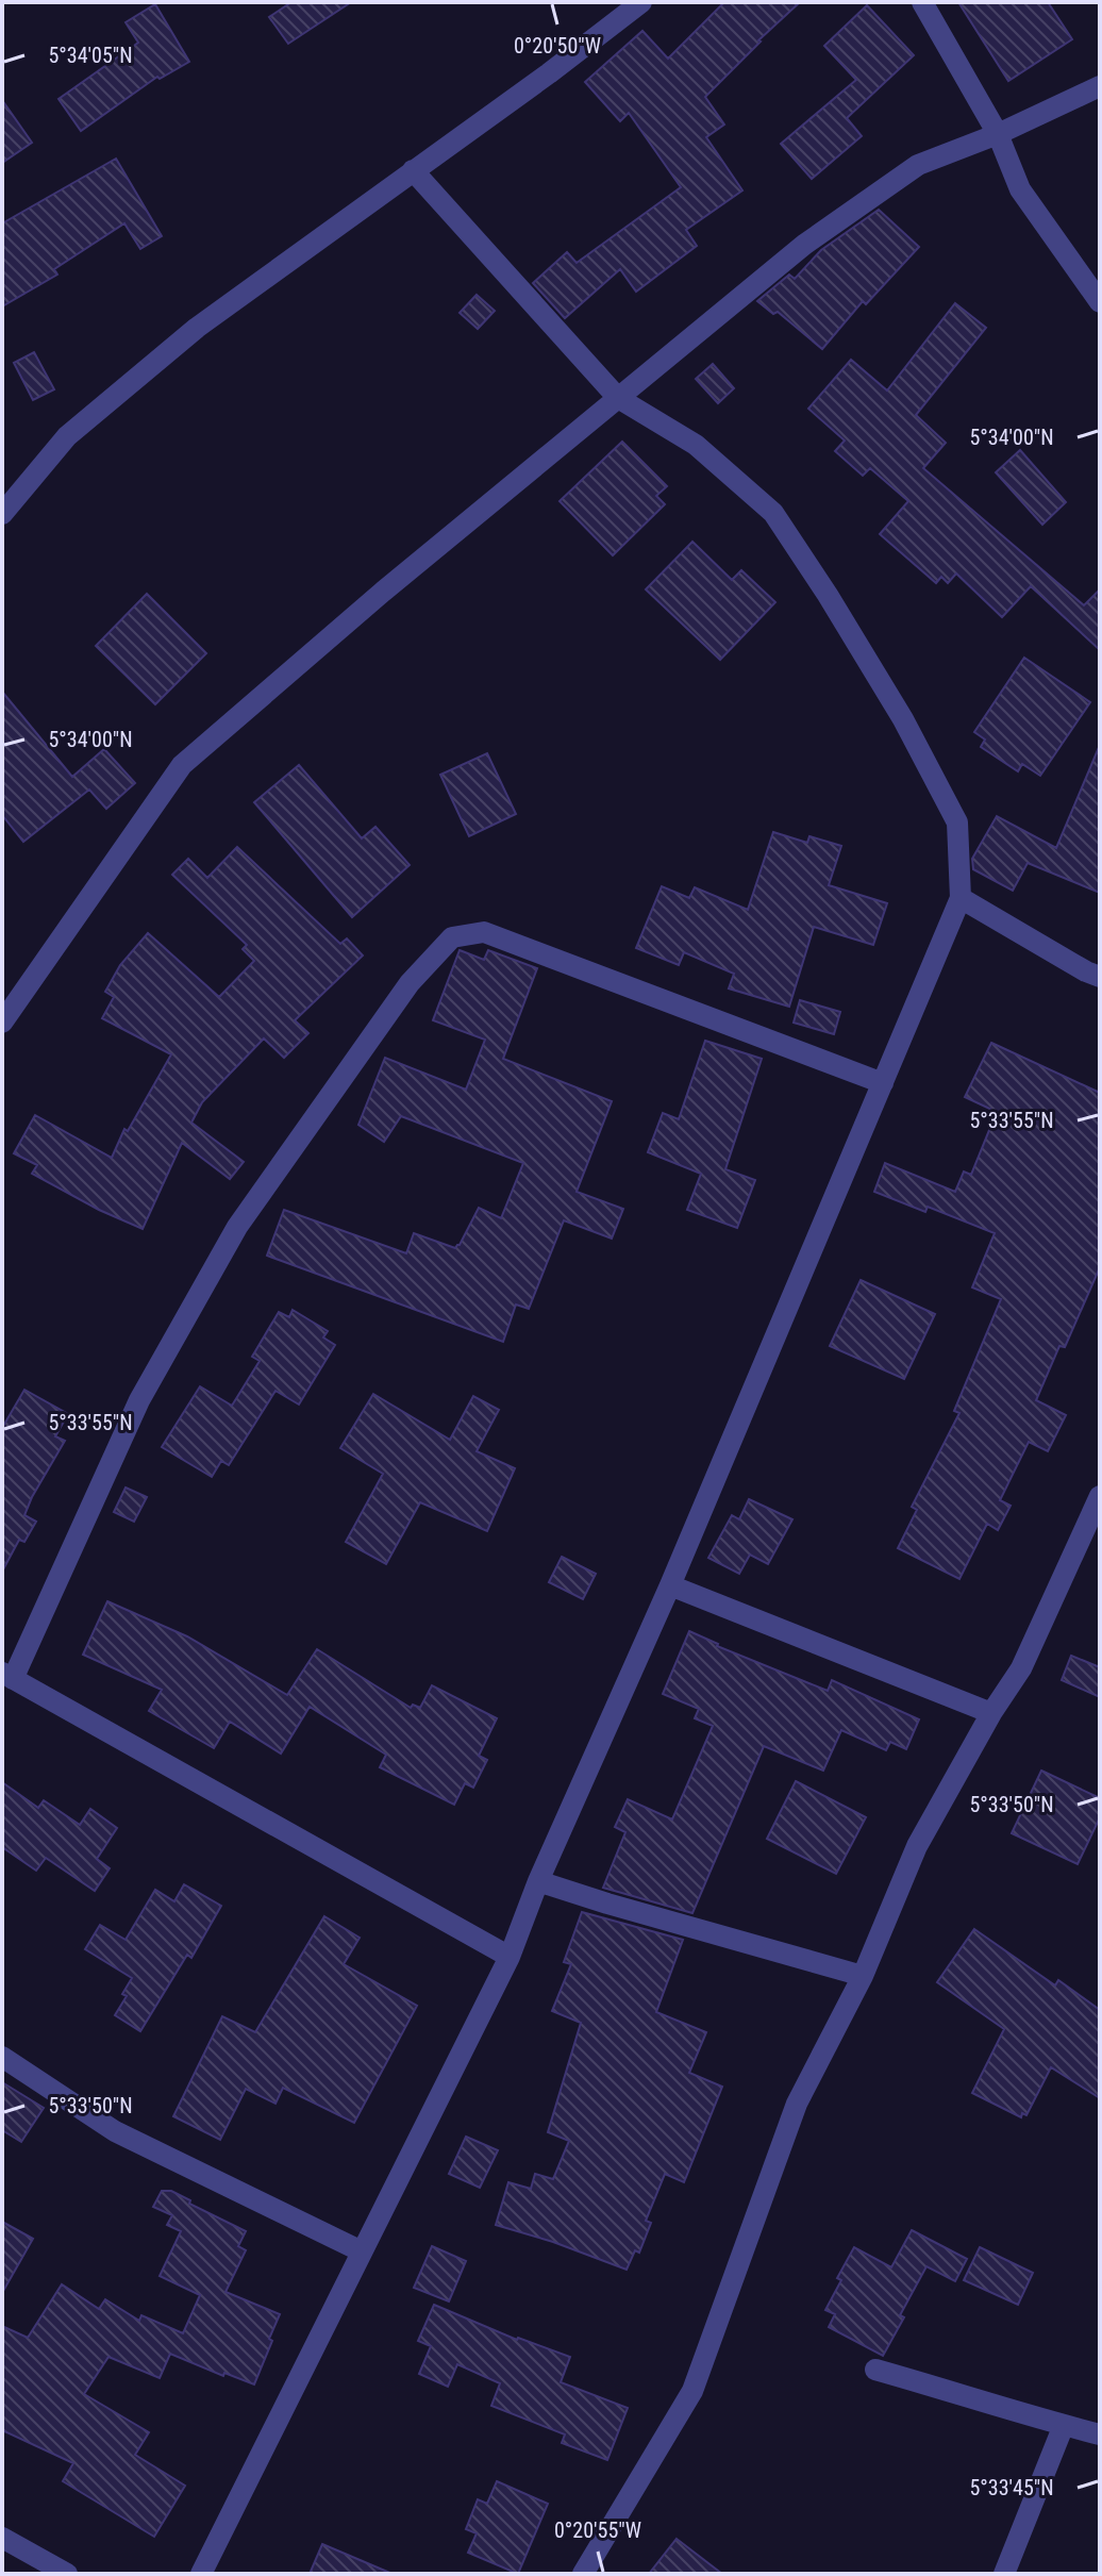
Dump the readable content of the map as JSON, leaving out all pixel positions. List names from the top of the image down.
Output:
{
  "coordinates": [
    "0°20'50\"W",
    "5°34'05\"N",
    "5°34'00\"N",
    "5°33'55\"N",
    "5°33'50\"N",
    "5°33'45\"N",
    "0°20'55\"W"
  ]
}
